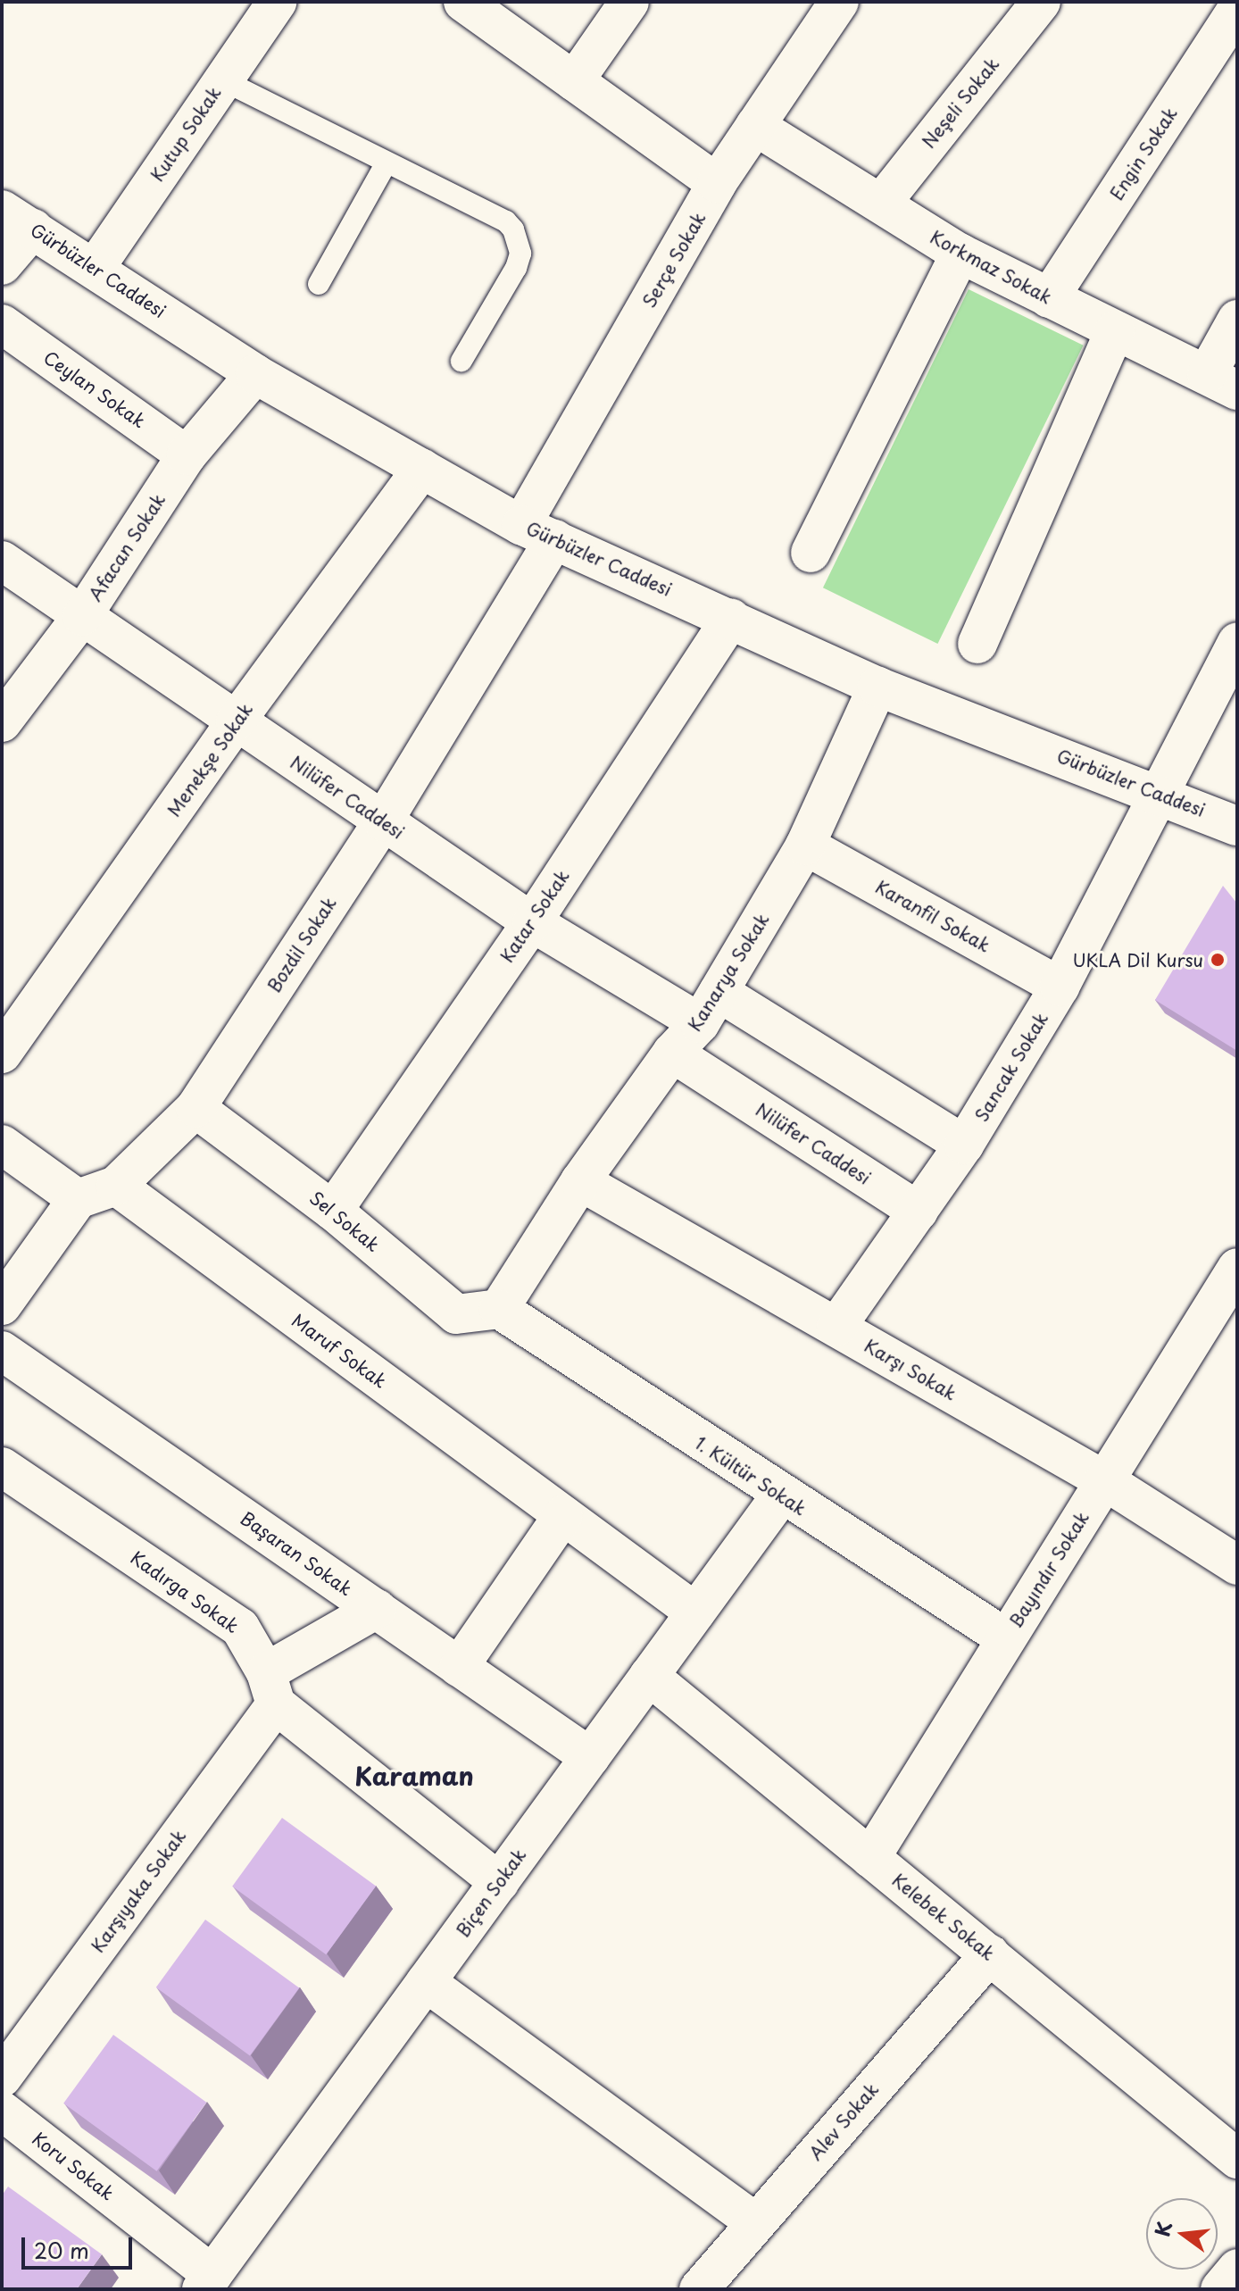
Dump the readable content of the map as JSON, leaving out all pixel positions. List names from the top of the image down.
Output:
{
  "streets": {
    "street": [
      "Neşeli Sokak",
      "Kutup Sokak",
      "Engin Sokak",
      "Serçe Sokak",
      "Korkmaz Sokak",
      "Gürbüzler Caddesi",
      "Ceylan Sokak",
      "Afacan Sokak",
      "Menekşe Sokak",
      "Nilüfer Caddesi",
      "Katar Sokak",
      "Karanfil Sokak",
      "Bozdil Sokak",
      "Kanarya Sokak",
      "Sancak Sokak",
      "Sel Sokak",
      "Maruf Sokak",
      "Karşı Sokak",
      "1. Kültür Sokak",
      "Başaran Sokak",
      "Bayındır Sokak",
      "Kadırga Sokak",
      "Karşıyaka Sokak",
      "Biçen Sokak",
      "Kelebek Sokak",
      "Alev Sokak",
      "Koru Sokak"
    ]
  },
  "crossings": [
    ["Neşeli Sokak", "Korkmaz Sokak"],
    ["Kutup Sokak", "Gürbüzler Caddesi"],
    ["Engin Sokak", "Korkmaz Sokak"],
    ["Serçe Sokak", "Korkmaz Sokak"],
    ["Serçe Sokak", "Gürbüzler Caddesi"],
    ["Serçe Sokak", "Bozdil Sokak"],
    ["Gürbüzler Caddesi", "Afacan Sokak"],
    ["Gürbüzler Caddesi", "Menekşe Sokak"],
    ["Gürbüzler Caddesi", "Katar Sokak"],
    ["Gürbüzler Caddesi", "Bozdil Sokak"],
    ["Gürbüzler Caddesi", "Kanarya Sokak"],
    ["Gürbüzler Caddesi", "Sancak Sokak"],
    ["Ceylan Sokak", "Afacan Sokak"],
    ["Afacan Sokak", "Nilüfer Caddesi"],
    ["Menekşe Sokak", "Nilüfer Caddesi"],
    ["Nilüfer Caddesi", "Katar Sokak"],
    ["Nilüfer Caddesi", "Bozdil Sokak"],
    ["Nilüfer Caddesi", "Kanarya Sokak"],
    ["Nilüfer Caddesi", "Sancak Sokak"],
    ["Katar Sokak", "Sel Sokak"],
    ["Karanfil Sokak", "Kanarya Sokak"],
    ["Karanfil Sokak", "Sancak Sokak"],
    ["Bozdil Sokak", "Sel Sokak"],
    ["Bozdil Sokak", "Maruf Sokak"],
    ["Kanarya Sokak", "Sel Sokak"],
    ["Kanarya Sokak", "Karşı Sokak"],
    ["Kanarya Sokak", "1. Kültür Sokak"],
    ["Sancak Sokak", "Karşı Sokak"],
    ["Sel Sokak", "1. Kültür Sokak"],
    ["Maruf Sokak", "Biçen Sokak"],
    ["Karşı Sokak", "Bayındır Sokak"],
    ["1. Kültür Sokak", "Bayındır Sokak"],
    ["1. Kültür Sokak", "Biçen Sokak"],
    ["Başaran Sokak", "Karşıyaka Sokak"],
    ["Başaran Sokak", "Biçen Sokak"],
    ["Bayındır Sokak", "Kelebek Sokak"],
    ["Kadırga Sokak", "Karşıyaka Sokak"],
    ["Kadırga Sokak", "Biçen Sokak"],
    ["Biçen Sokak", "Kelebek Sokak"],
    ["Biçen Sokak", "Koru Sokak"],
    ["Kelebek Sokak", "Alev Sokak"]
  ],
  "districts": ["Karaman"],
  "places": ["UKLA Dil Kursu"],
  "scale_bar": "20 m",
  "north": "left"
}
